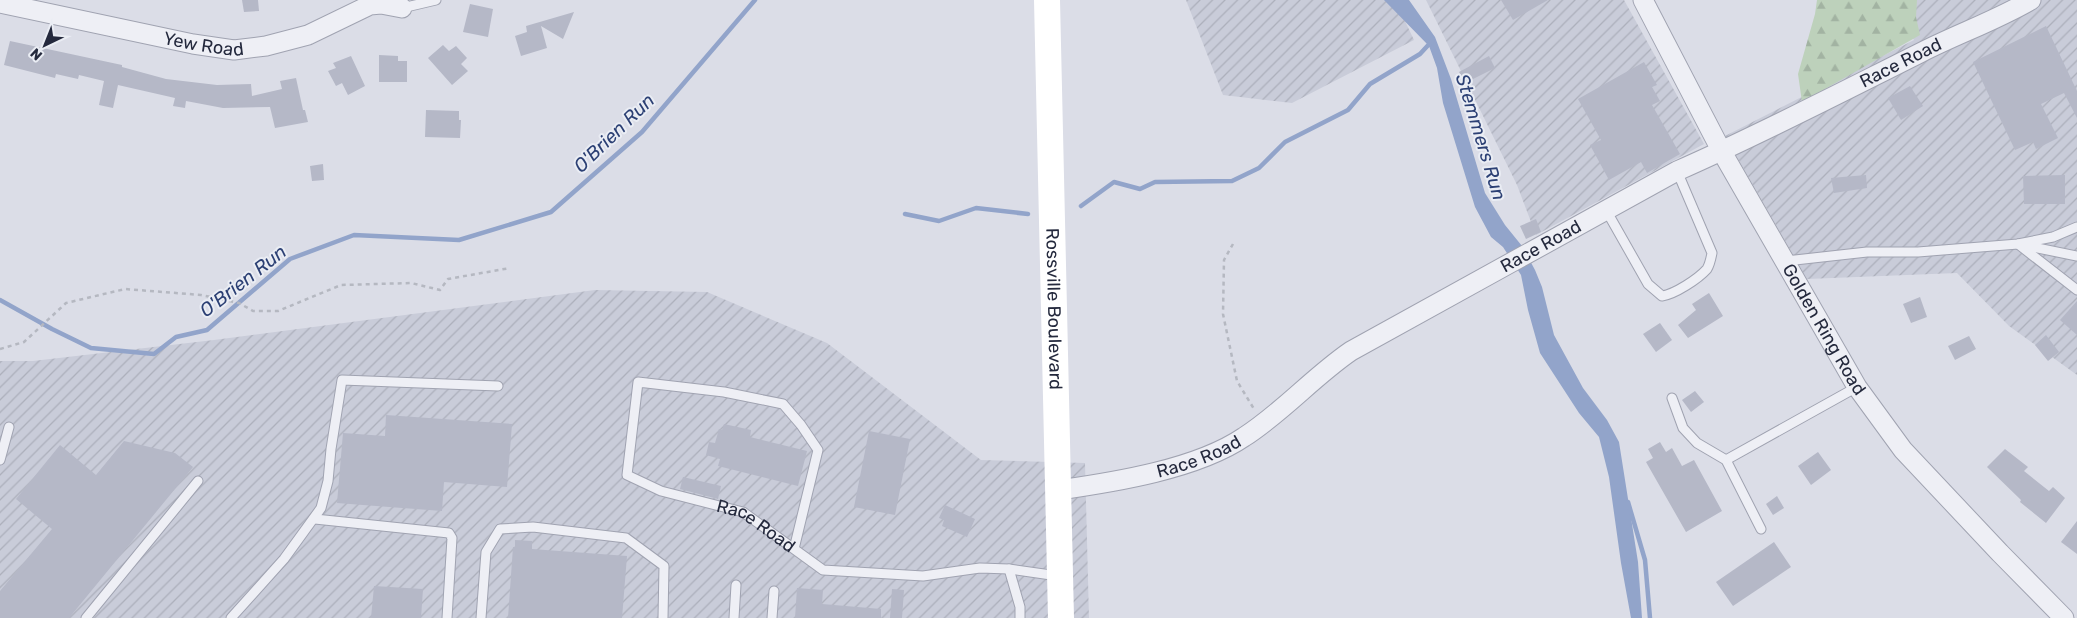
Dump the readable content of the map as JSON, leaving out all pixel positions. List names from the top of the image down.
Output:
{
  "streets": {
    "main road": ["Rossville Boulevard"],
    "street": ["Yew Road", "Race Road", "Golden Ring Road"]
  },
  "crossings": [
    ["Race Road", "Rossville Boulevard"],
    ["Race Road", "Golden Ring Road"]
  ],
  "water": ["O'Brien Run", "Stemmers Run"],
  "north": "bottom left"
}
